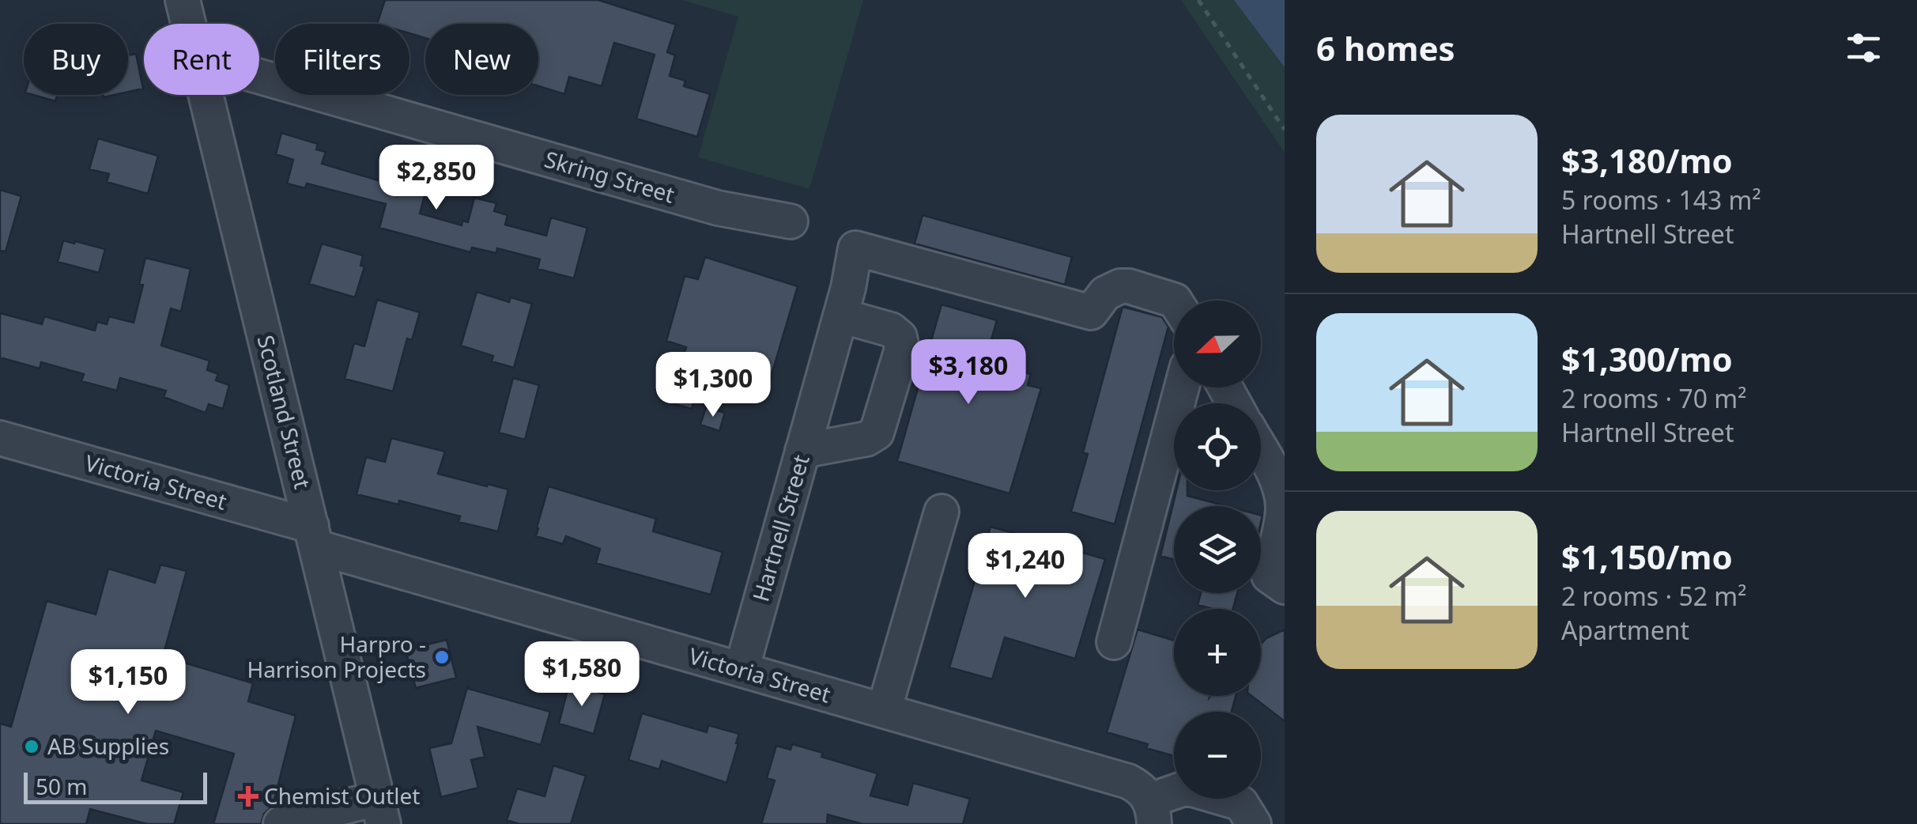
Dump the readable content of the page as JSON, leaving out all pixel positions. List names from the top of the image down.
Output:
{
  "streets": {
    "street": [
      "Skring Street",
      "Scotland Street",
      "Victoria Street",
      "Hartnell Street"
    ]
  },
  "crossings": [
    ["Scotland Street", "Victoria Street"],
    ["Victoria Street", "Hartnell Street"]
  ],
  "places": {
    "other": ["Harpro - Harrison Projects", "AB Supplies"],
    "health": ["Chemist Outlet"]
  },
  "scale_bar": "50 m",
  "north": "left",
  "page": {
    "heading": "6 homes",
    "chip": [
      "Buy",
      "Rent",
      "Filters",
      "New"
    ],
    "list": [
      {
        "name": "$3,180/mo",
        "note": "5 rooms · 143 m² · Hartnell Street"
      },
      {
        "name": "$1,300/mo",
        "note": "2 rooms · 70 m² · Hartnell Street"
      },
      {
        "name": "$1,150/mo",
        "note": "2 rooms · 52 m² · Apartment"
      }
    ],
    "price": [
      "$2,850",
      "$3,180",
      "$1,300",
      "$1,240",
      "$1,580",
      "$1,150"
    ],
    "map_buttons": ["+", "−"],
    "scale": "50 m"
  }
}
